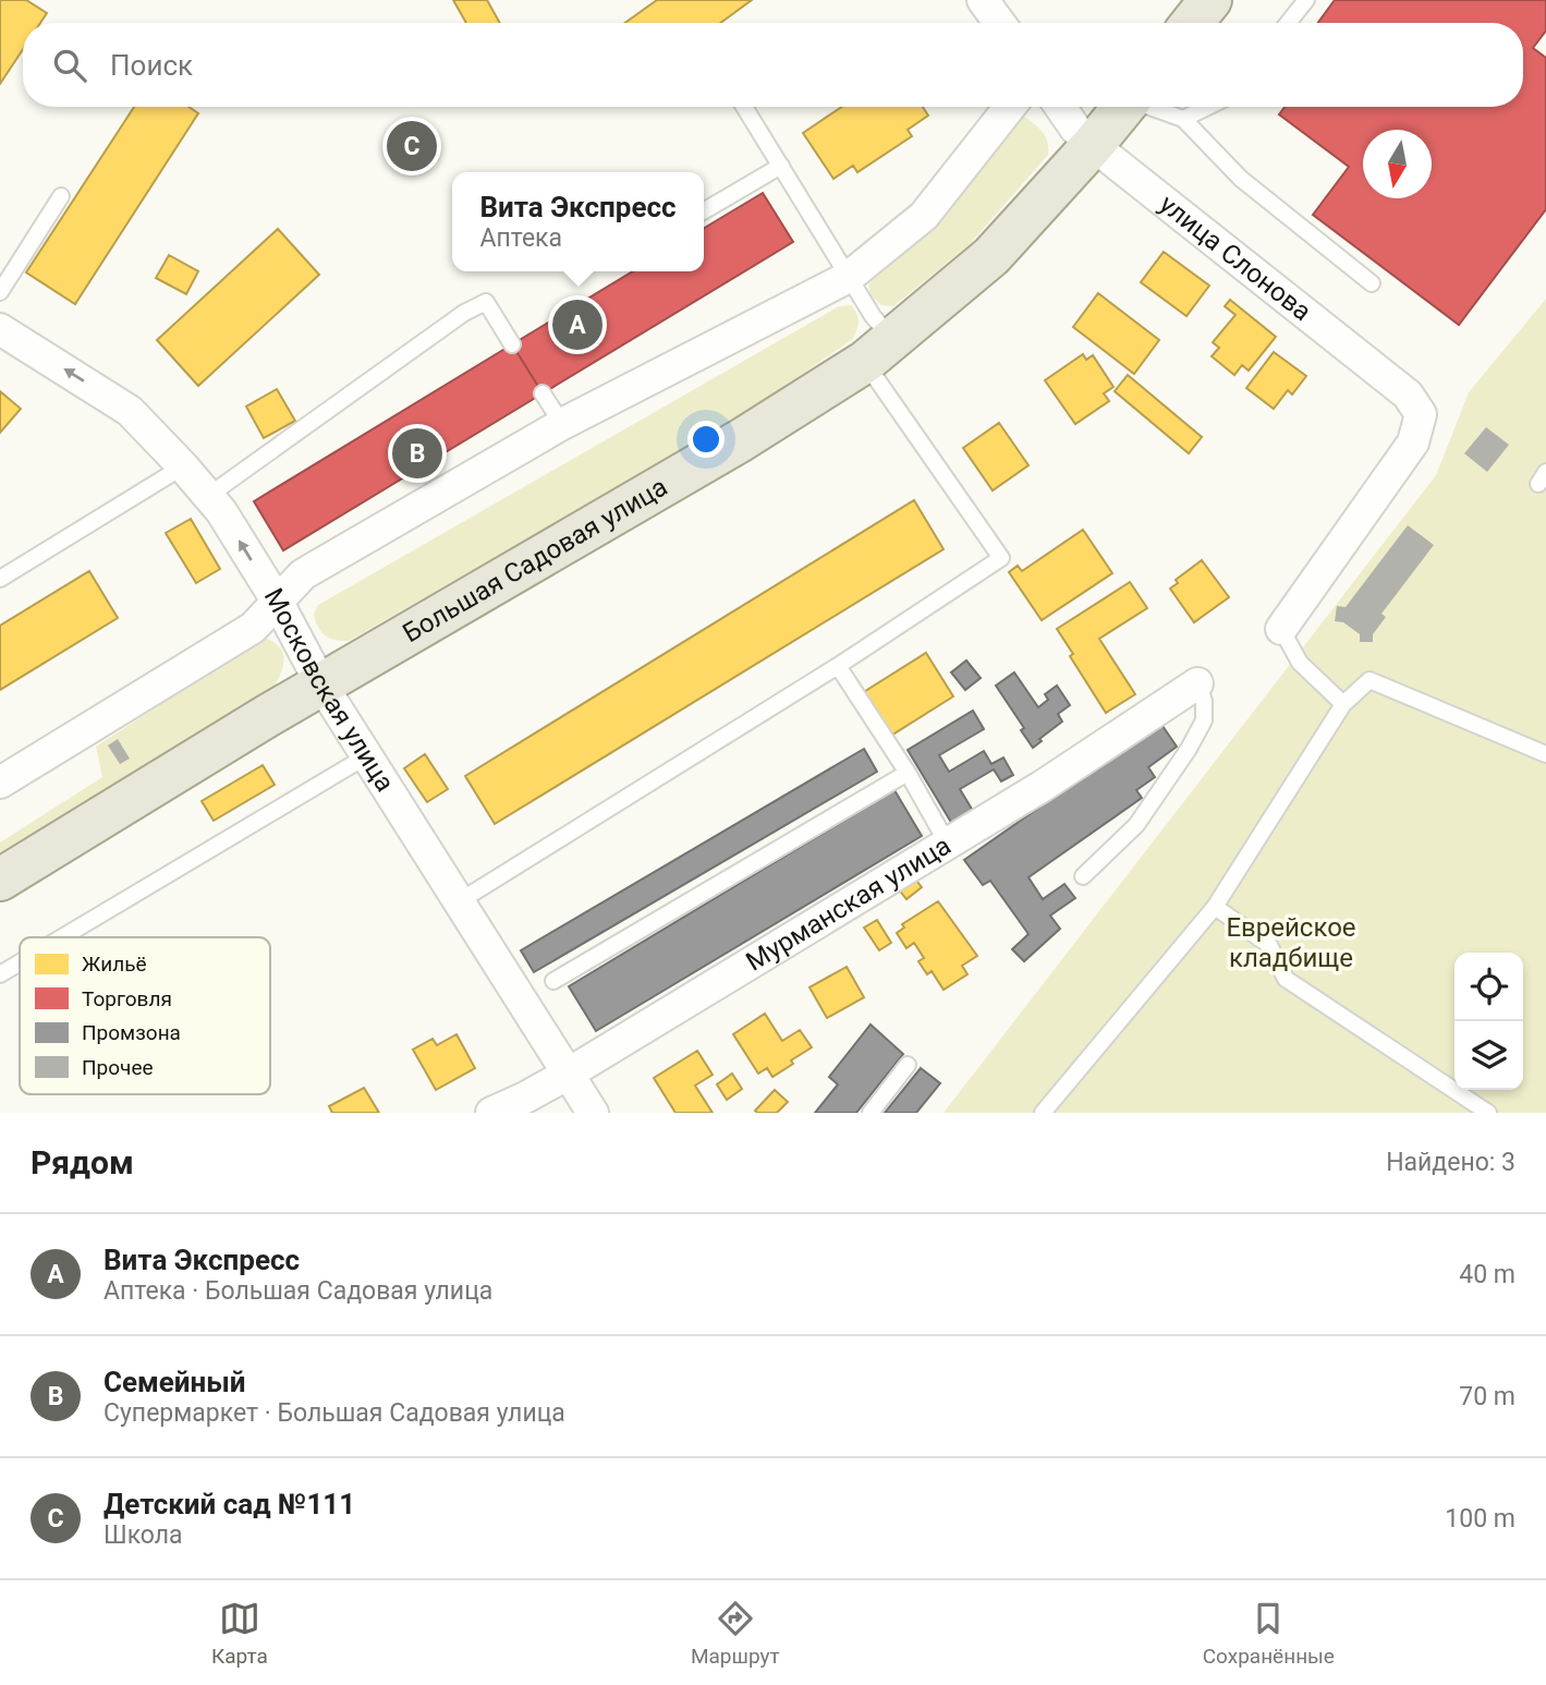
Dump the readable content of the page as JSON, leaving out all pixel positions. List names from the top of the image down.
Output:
{
  "streets": {
    "main road": ["Большая Садовая улица"],
    "street": ["улица Слонова", "Московская улица", "Мурманская улица"]
  },
  "crossings": [
    ["улица Слонова", "Большая Садовая улица"],
    ["Большая Садовая улица", "Московская улица"],
    ["Московская улица", "Мурманская улица"]
  ],
  "one_way": ["Московская улица"],
  "parks": ["Еврейское кладбище"],
  "legend": [
    "Жильё",
    "Торговля",
    "Промзона",
    "Прочее"
  ],
  "north": "bottom",
  "page": {
    "search": "Поиск",
    "pins": ["C", "A", "B"],
    "popup": ["Вита Экспресс", "Аптека"],
    "heading": ["Рядом", "Найдено: 3"],
    "list": [
      {
        "mark": "A",
        "name": "Вита Экспресс",
        "note": "Аптека · Большая Садовая улица",
        "value": "40 m"
      },
      {
        "mark": "B",
        "name": "Семейный",
        "note": "Супермаркет · Большая Садовая улица",
        "value": "70 m"
      },
      {
        "mark": "C",
        "name": "Детский сад №111",
        "note": "Школа",
        "value": "100 m"
      }
    ],
    "nav": ["Карта", "Маршрут", "Сохранённые"]
  }
}
